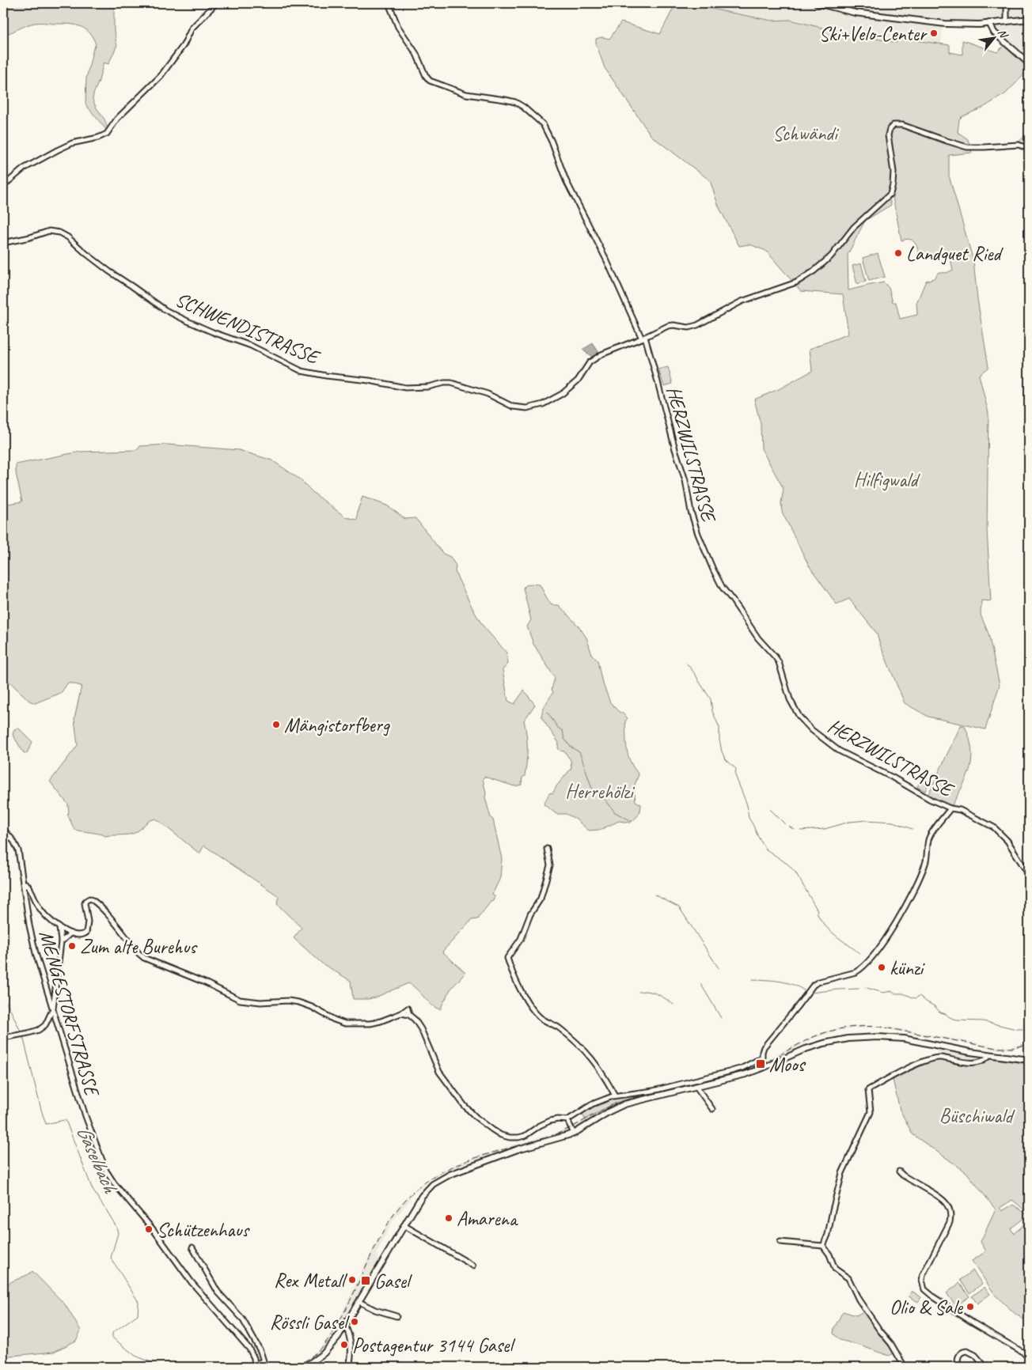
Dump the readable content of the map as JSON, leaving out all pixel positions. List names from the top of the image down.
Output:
{
  "streets": {
    "street": ["SCHWENDISTRASSE", "HERZWILSTRASSE", "MENGESTORFSTRASSE"]
  },
  "crossings": [
    ["SCHWENDISTRASSE", "HERZWILSTRASSE"]
  ],
  "water": ["Gaselbach"],
  "parks": [
    "Schwändi",
    "Hilfigwald",
    "Herrehölzi",
    "Büschiwald"
  ],
  "places": {
    "other": [
      "Ski+Velo-Center",
      "Landguet Ried",
      "Mängistorfberg",
      "Zum alte Burehus",
      "künzi",
      "Amarena",
      "Schützenhaus",
      "Rex Metall",
      "Olio & Sale",
      "Rössli Gasel",
      "Postagentur 3144 Gasel"
    ],
    "transit": ["Moos", "Gasel"]
  },
  "north": "top right"
}
